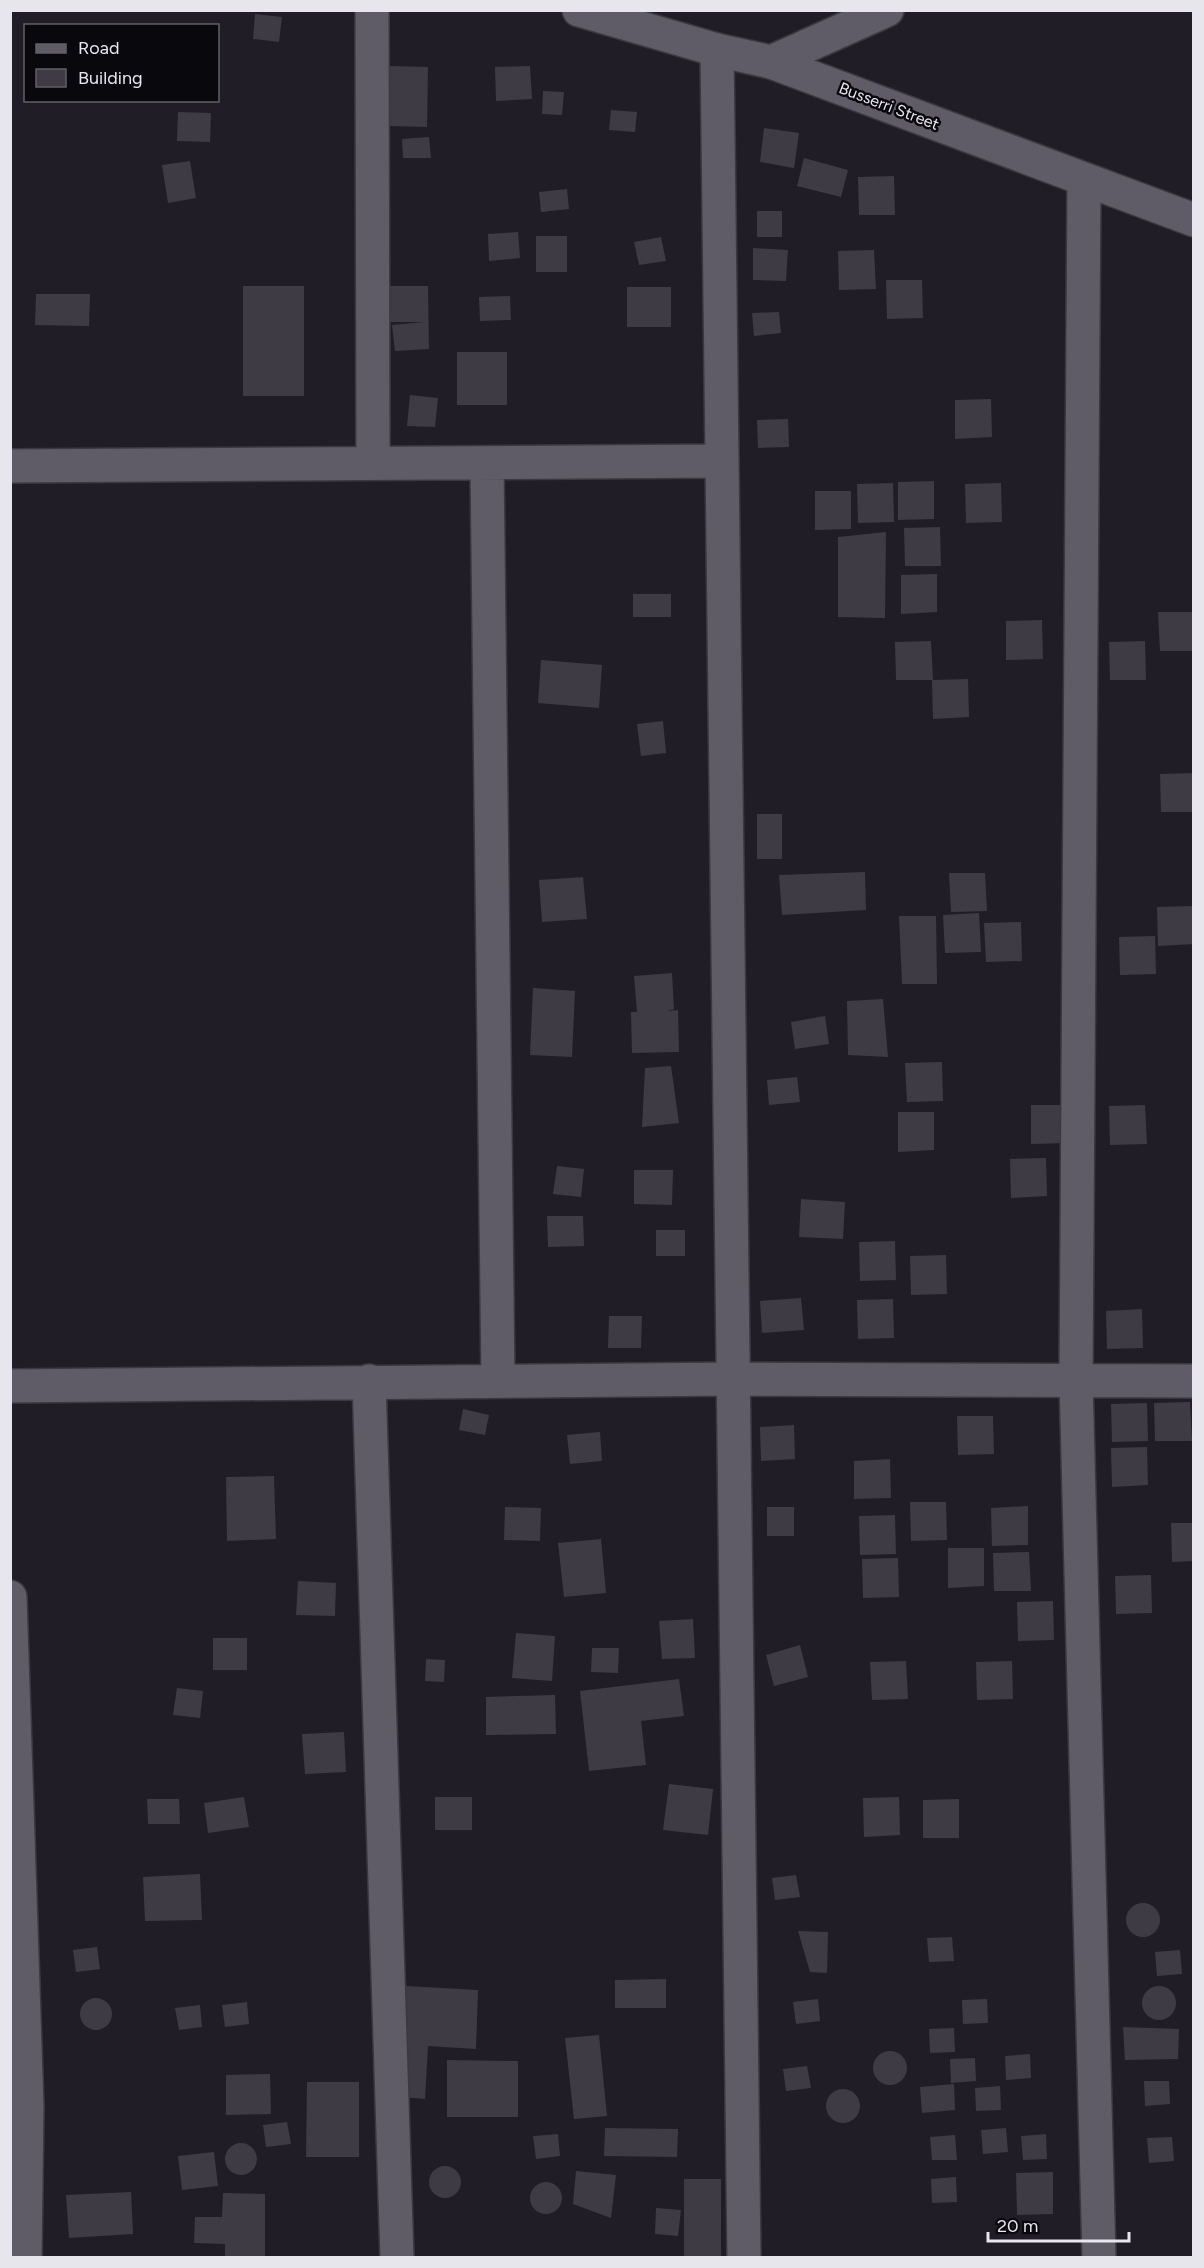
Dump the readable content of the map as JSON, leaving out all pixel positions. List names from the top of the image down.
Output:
{
  "streets": {
    "street": ["Busserri Street"]
  },
  "legend": ["Road", "Building"],
  "scale_bar": "20 m"
}
